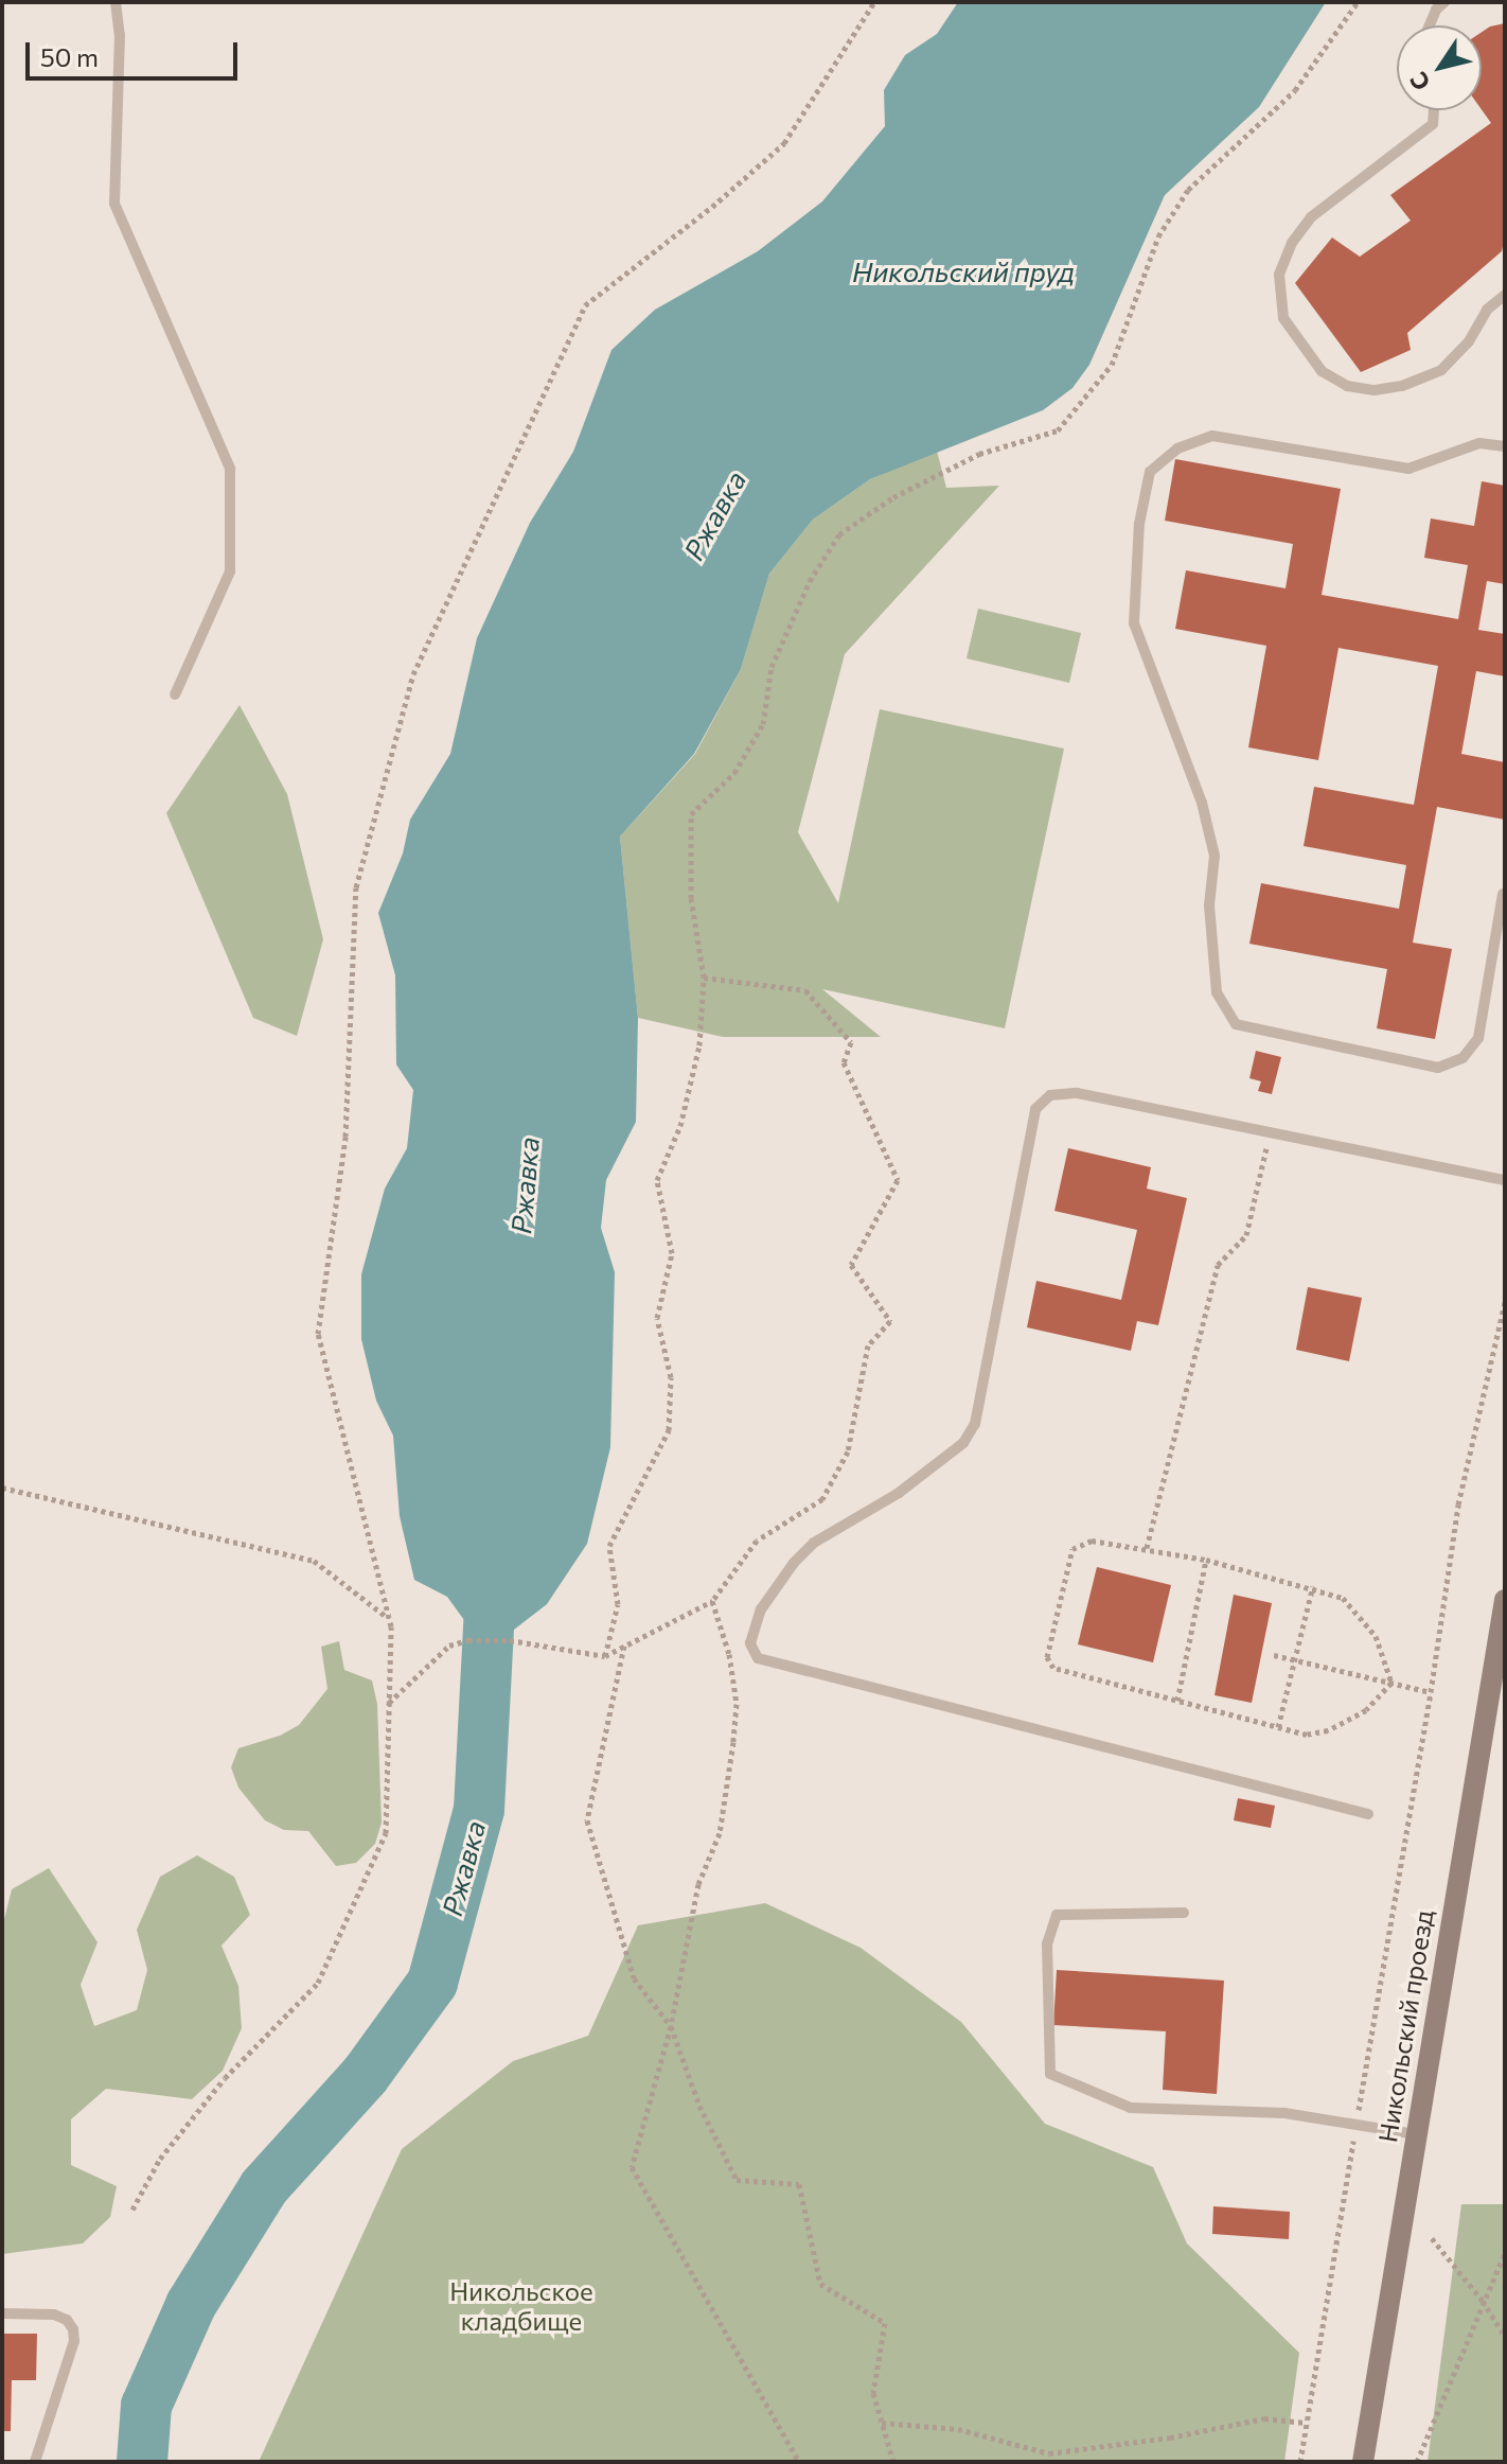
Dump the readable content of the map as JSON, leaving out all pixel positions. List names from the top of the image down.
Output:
{
  "streets": {
    "street": ["Никольский проезд"]
  },
  "water": ["Никольский пруд", "Ржавка"],
  "parks": ["Никольское кладбище"],
  "scale_bar": "50 m",
  "north": "bottom left"
}
